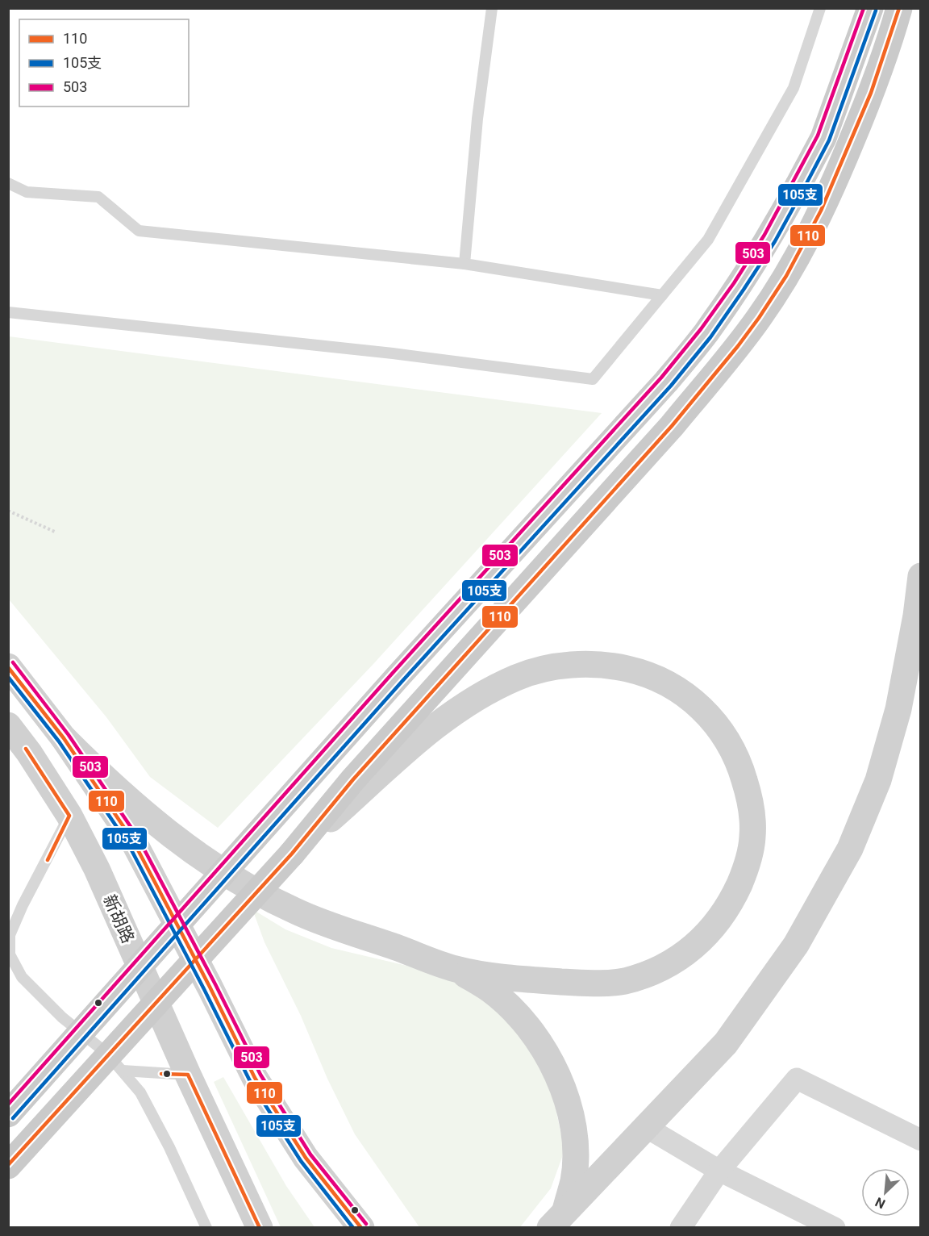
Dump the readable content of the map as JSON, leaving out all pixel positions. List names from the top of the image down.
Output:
{
  "streets": {
    "main road": ["新胡路"]
  },
  "lines": ["transit line 110", "transit line 503", "transit line 105支"],
  "legend": ["110", "105支", "503"],
  "north": "bottom left"
}
